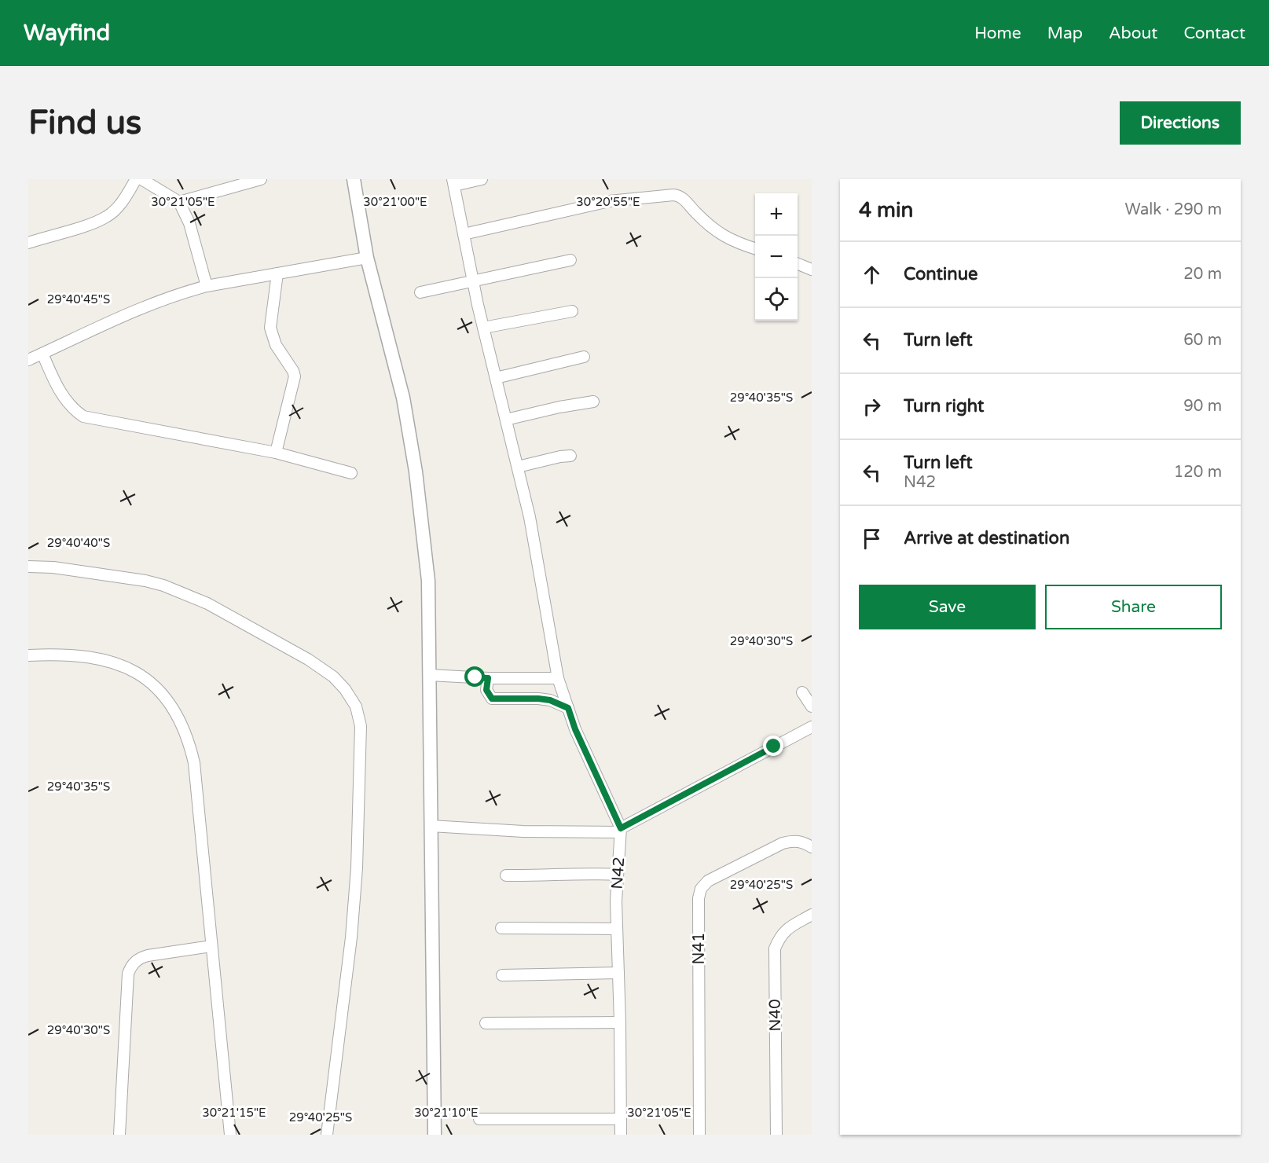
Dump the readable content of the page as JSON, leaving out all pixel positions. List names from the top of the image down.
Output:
{
  "streets": {
    "street": ["N42", "N41", "N40"]
  },
  "page": {
    "header": "Wayfind",
    "nav": [
      "Home",
      "Map",
      "About",
      "Contact"
    ],
    "buttons": [
      "Directions",
      ["Save", "Share"]
    ],
    "title": "Find us",
    "heading": ["4 min", "Walk · 290 m"],
    "map_buttons": ["+", "−"],
    "list": [
      ["Continue", "20 m"],
      ["Turn left", "60 m"],
      ["Turn right", "90 m"],
      ["Turn left", "N42", "120 m"],
      "Arrive at destination"
    ]
  },
  "coordinates": [
    "30°21'05\"E",
    "30°21'00\"E",
    "30°20'55\"E",
    "29°40'45\"S",
    "29°40'35\"S",
    "29°40'40\"S",
    "29°40'30\"S",
    "29°40'25\"S",
    "30°21'15\"E",
    "30°21'10\"E"
  ]
}
